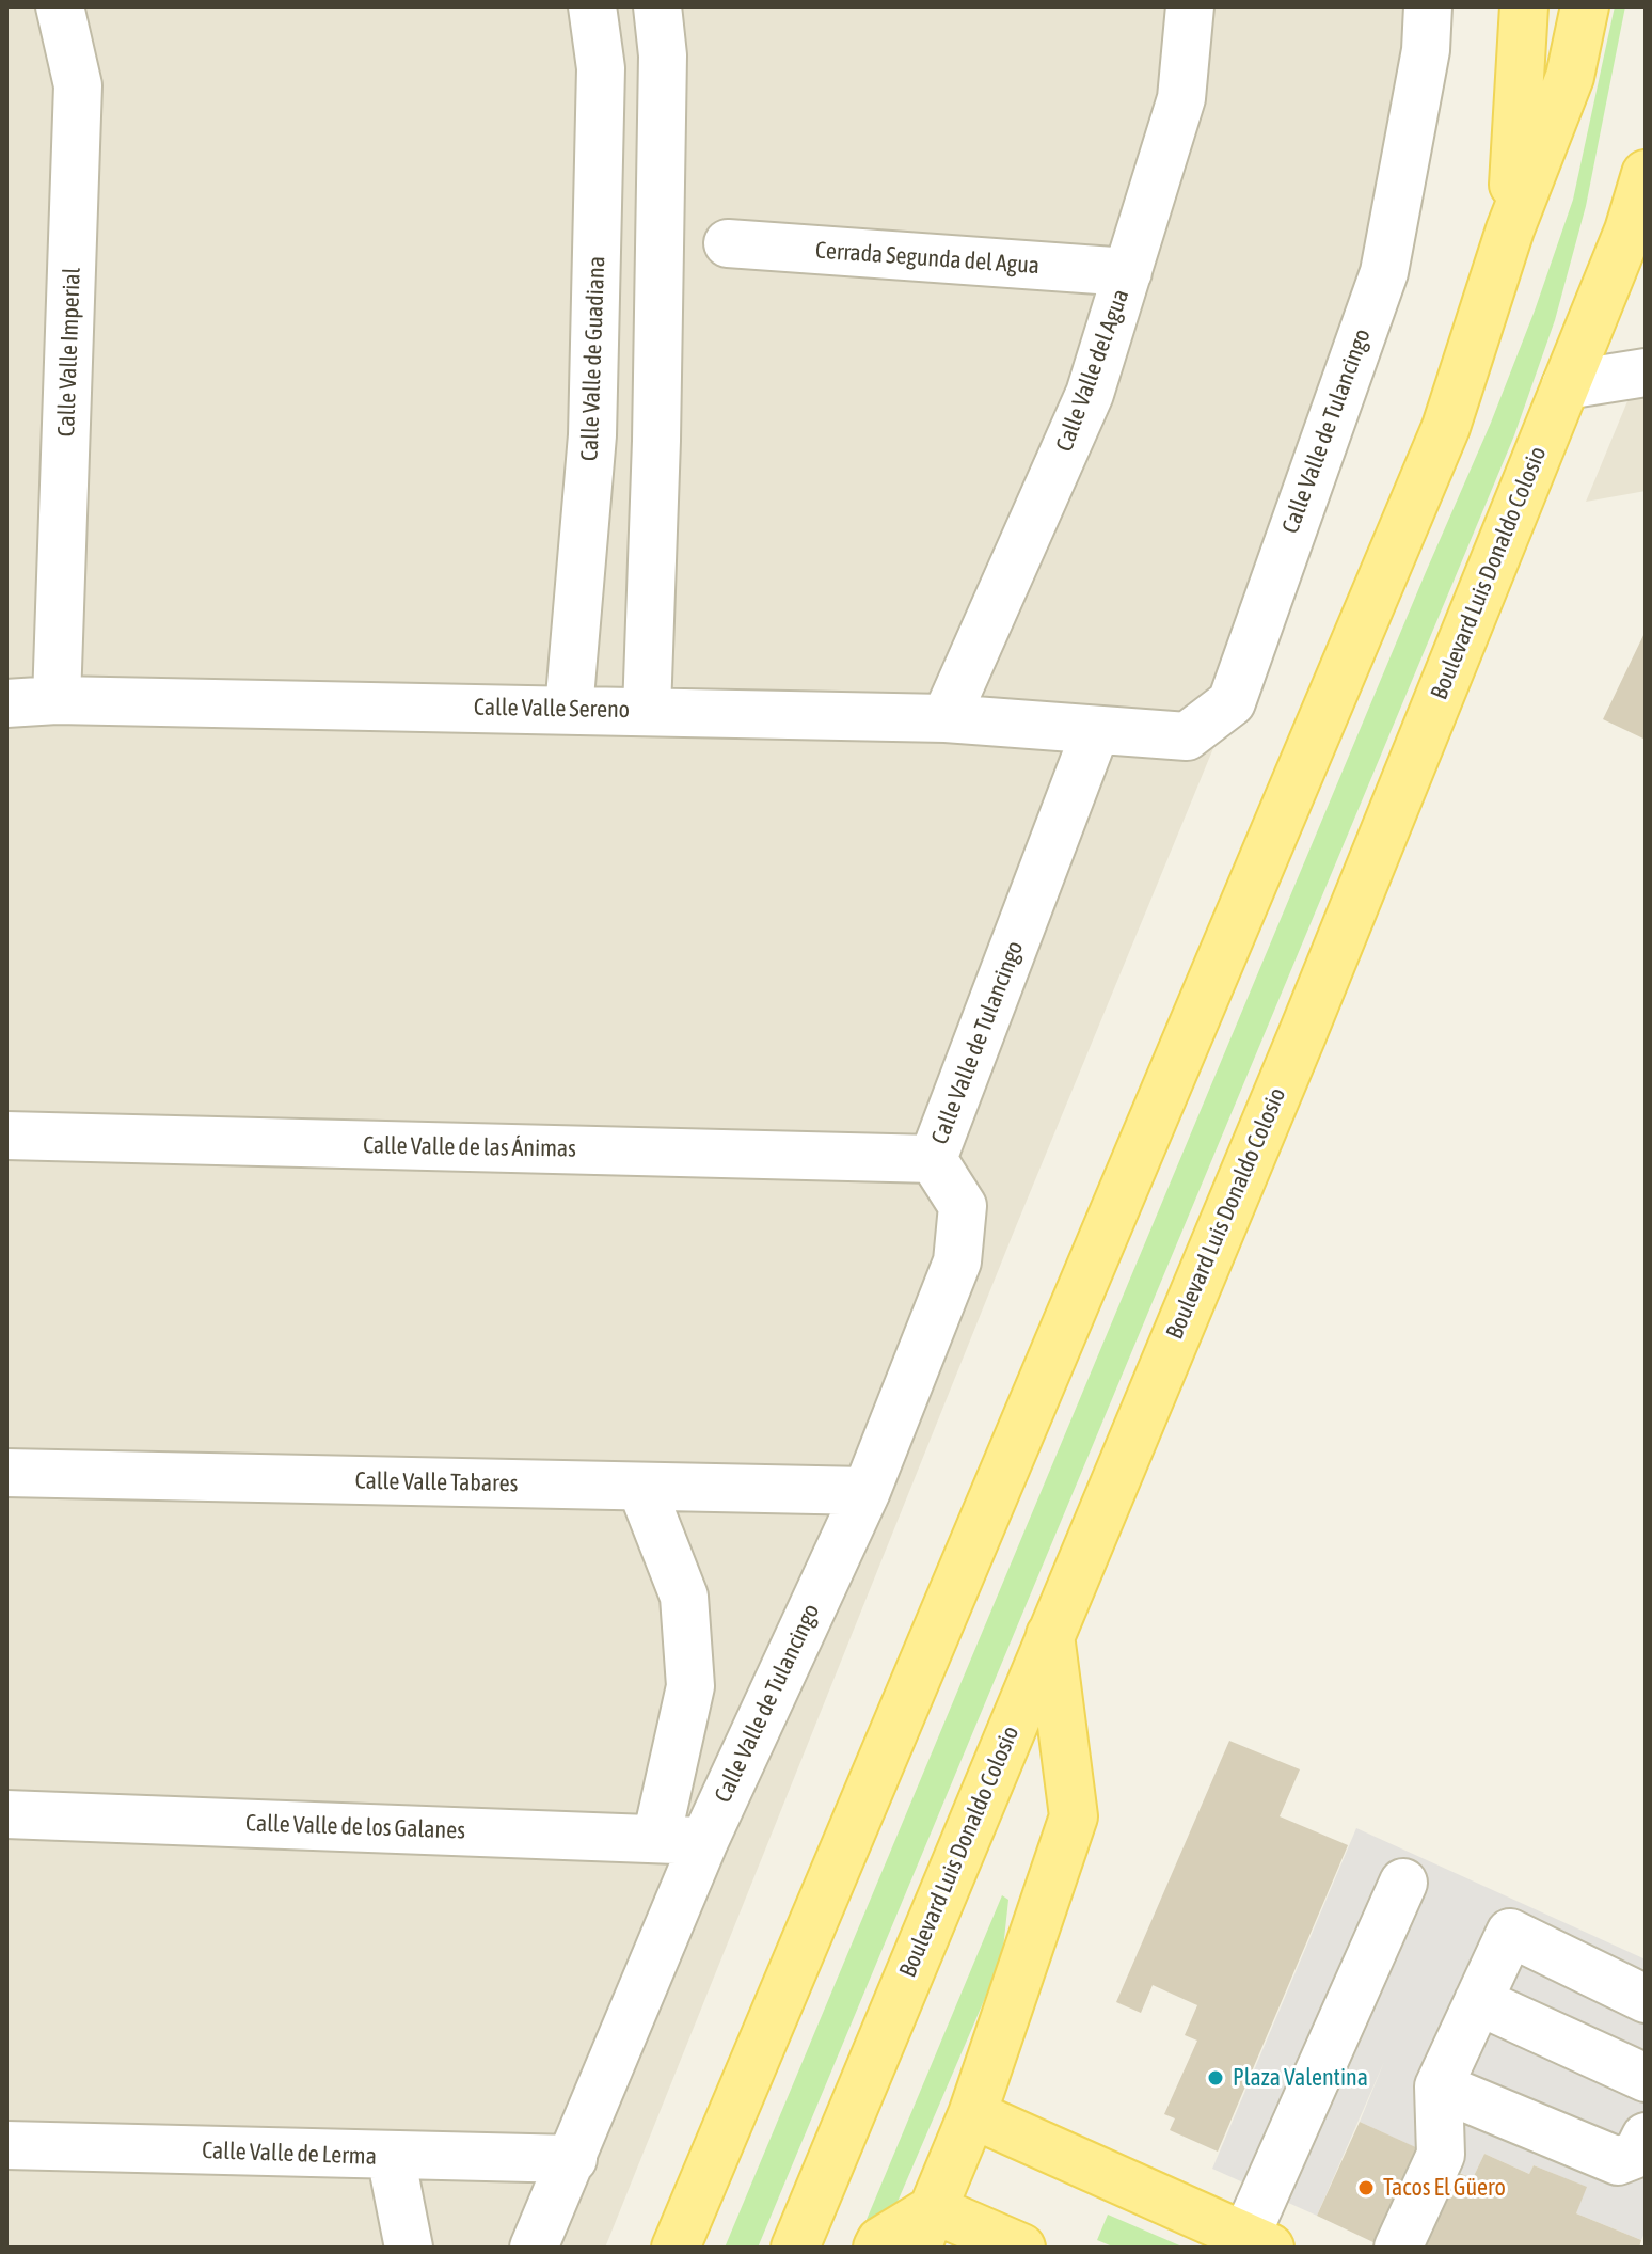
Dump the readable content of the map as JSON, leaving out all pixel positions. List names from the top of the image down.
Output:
{
  "streets": {
    "main road": ["Boulevard Luis Donaldo Colosio"],
    "street": [
      "Cerrada Segunda del Agua",
      "Calle Valle Imperial",
      "Calle Valle de Guadiana",
      "Calle Valle del Agua",
      "Calle Valle de Tulancingo",
      "Calle Valle Sereno",
      "Calle Valle de las Ánimas",
      "Calle Valle Tabares",
      "Calle Valle de los Galanes",
      "Calle Valle de Lerma"
    ]
  },
  "crossings": [
    ["Cerrada Segunda del Agua", "Calle Valle del Agua"],
    ["Calle Valle Imperial", "Calle Valle Sereno"],
    ["Calle Valle de Guadiana", "Calle Valle Sereno"],
    ["Calle Valle del Agua", "Calle Valle Sereno"],
    ["Calle Valle de Tulancingo", "Calle Valle Sereno"],
    ["Calle Valle de Tulancingo", "Calle Valle de las Ánimas"],
    ["Calle Valle de Tulancingo", "Calle Valle Tabares"],
    ["Calle Valle de Tulancingo", "Calle Valle de los Galanes"],
    ["Calle Valle de Tulancingo", "Calle Valle de Lerma"]
  ],
  "places": ["Plaza Valentina", "Tacos El Güero"]
}
